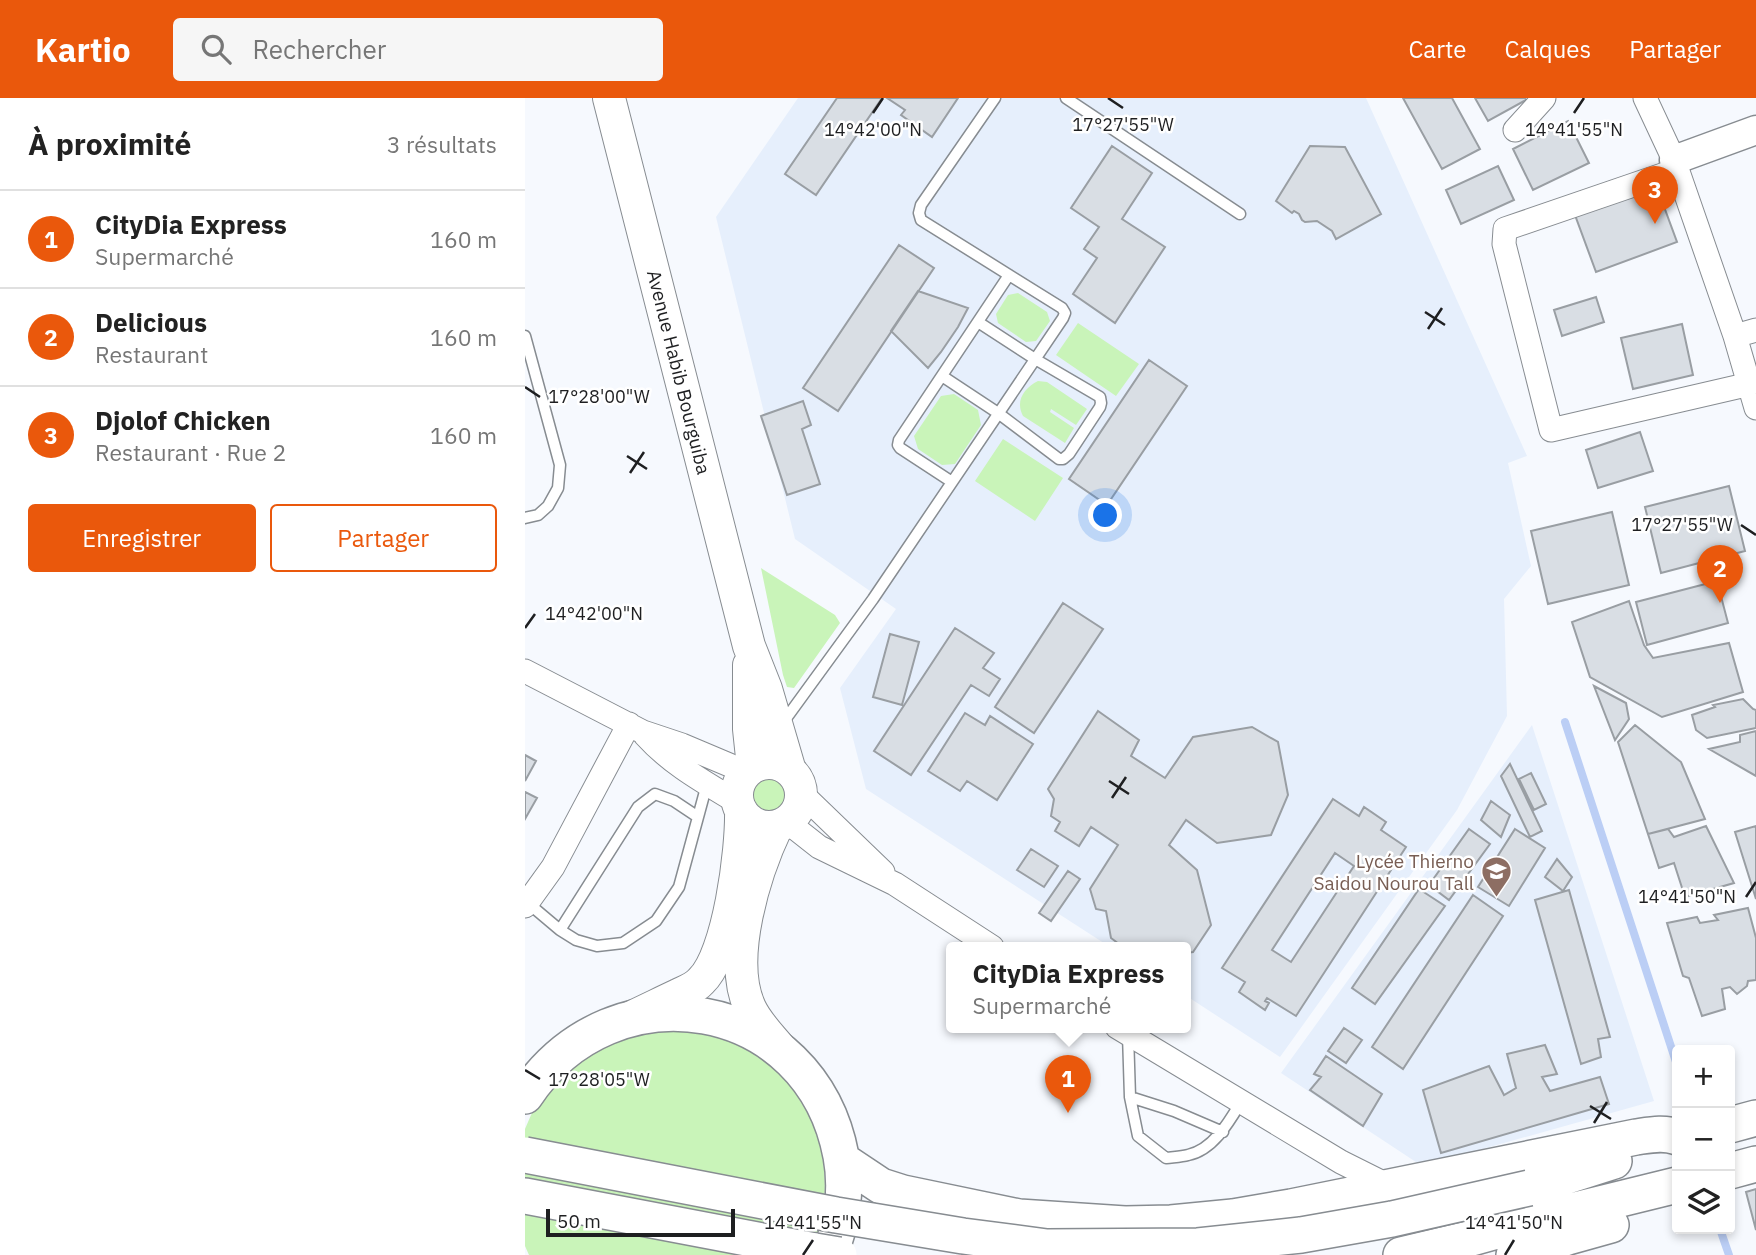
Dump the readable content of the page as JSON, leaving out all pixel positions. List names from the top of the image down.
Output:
{
  "streets": {
    "main road": ["Avenue Habib Bourguiba"]
  },
  "places": {
    "school or university": ["Lycée Thierno Saidou Nourou Tall"]
  },
  "scale_bar": "50 m",
  "page": {
    "header": "Kartio",
    "search": "Rechercher",
    "nav": ["Carte", "Calques", "Partager"],
    "heading": ["À proximité", "3 résultats"],
    "pins": ["3", "2", "1"],
    "list": [
      {
        "mark": "1",
        "name": "CityDia Express",
        "note": "Supermarché",
        "value": "160 m"
      },
      {
        "mark": "2",
        "name": "Delicious",
        "note": "Restaurant",
        "value": "160 m"
      },
      {
        "mark": "3",
        "name": "Djolof Chicken",
        "note": "Restaurant · Rue 2",
        "value": "160 m"
      }
    ],
    "buttons": ["Enregistrer", "Partager"],
    "popup": ["CityDia Express", "Supermarché"],
    "map_buttons": ["+", "−"],
    "scale": "50 m"
  },
  "coordinates": [
    "17°27'55\"W",
    "14°42'00\"N",
    "14°41'55\"N",
    "17°28'00\"W",
    "14°41'50\"N",
    "17°28'05\"W"
  ]
}
